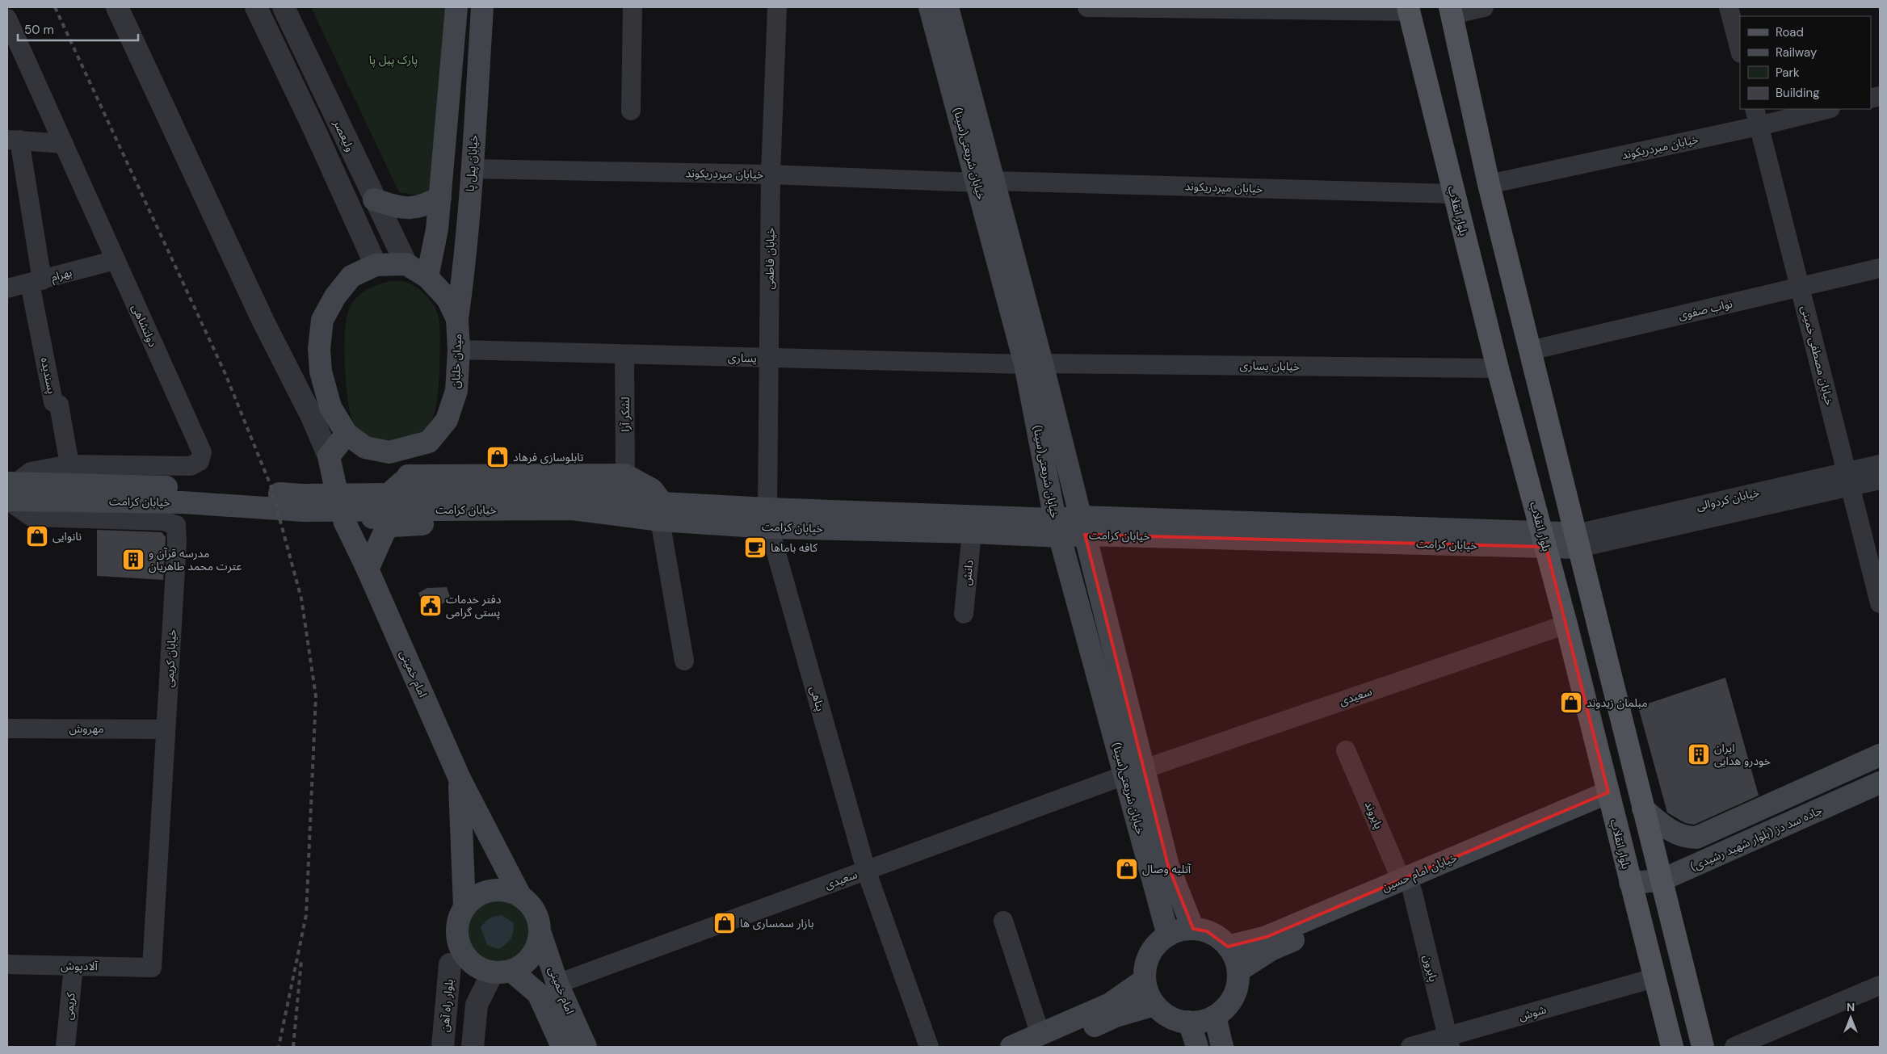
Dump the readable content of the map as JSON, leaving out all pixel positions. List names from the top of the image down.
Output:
{
  "streets": {
    "main road": [
      "خیابان شریعتی(سینا)",
      "خیابان پیل پا",
      "بلوار انقلاب",
      "میدان خلبان",
      "خیابان کرامت",
      "امام خمینی",
      "جاده سد دز (بلوار شهید رشیدی)",
      "خیابان امام حسین"
    ],
    "street": [
      "ولیعصر",
      "خیابان میردریکوند",
      "خیابان فاطمی",
      "بهرام",
      "نواب صفوی",
      "دولتشاهی",
      "خیابان مصطفی خمینی",
      "یساری",
      "خیابان یساری",
      "پسندیده",
      "لشکر آرا",
      "خیابان کردوالی",
      "دانش",
      "خیابان کریمی",
      "سعیدی",
      "پناهی",
      "مهروش",
      "پایروند",
      "آلادپوش",
      "پایرون",
      "بلوار راه آهن",
      "کریمی",
      "شوش"
    ]
  },
  "crossings": [
    ["ولیعصر", "میدان خلبان"],
    ["خیابان میردریکوند", "خیابان شریعتی(سینا)"],
    ["خیابان میردریکوند", "خیابان پیل پا"],
    ["خیابان میردریکوند", "بلوار انقلاب"],
    ["خیابان میردریکوند", "خیابان فاطمی"],
    ["خیابان میردریکوند", "خیابان مصطفی خمینی"],
    ["خیابان شریعتی(سینا)", "یساری"],
    ["خیابان شریعتی(سینا)", "خیابان یساری"],
    ["خیابان شریعتی(سینا)", "خیابان کرامت"],
    ["خیابان شریعتی(سینا)", "سعیدی"],
    ["خیابان شریعتی(سینا)", "خیابان امام حسین"],
    ["خیابان پیل پا", "میدان خلبان"],
    ["بلوار انقلاب", "خیابان یساری"],
    ["بلوار انقلاب", "خیابان کرامت"],
    ["بلوار انقلاب", "سعیدی"],
    ["بلوار انقلاب", "جاده سد دز (بلوار شهید رشیدی)"],
    ["بلوار انقلاب", "خیابان امام حسین"],
    ["بلوار انقلاب", "شوش"],
    ["خیابان فاطمی", "یساری"],
    ["خیابان فاطمی", "خیابان کرامت"],
    ["خیابان فاطمی", "پناهی"],
    ["بهرام", "دولتشاهی"],
    ["بهرام", "پسندیده"],
    ["نواب صفوی", "خیابان مصطفی خمینی"],
    ["دولتشاهی", "پسندیده"],
    ["دولتشاهی", "خیابان کرامت"],
    ["دولتشاهی", "خیابان کریمی"],
    ["خیابان مصطفی خمینی", "خیابان کردوالی"],
    ["یساری", "میدان خلبان"],
    ["یساری", "خیابان یساری"],
    ["یساری", "لشکر آرا"],
    ["میدان خلبان", "امام خمینی"],
    ["خیابان کردوالی", "خیابان کرامت"],
    ["خیابان کرامت", "دانش"],
    ["خیابان کرامت", "خیابان کریمی"],
    ["خیابان کرامت", "پناهی"],
    ["خیابان کریمی", "مهروش"],
    ["خیابان کریمی", "آلادپوش"],
    ["امام خمینی", "سعیدی"],
    ["سعیدی", "پناهی"],
    ["پایروند", "خیابان امام حسین"],
    ["پایروند", "پایرون"],
    ["خیابان امام حسین", "پایرون"],
    ["آلادپوش", "کریمی"],
    ["پایرون", "شوش"]
  ],
  "parks": ["پارک پیل پا"],
  "places": {
    "shop": [
      "تابلوسازی فرهاد",
      "نانوایی",
      "مبلمان زیدوند",
      "آتلیه وصال",
      "بازار سمساری ها"
    ],
    "cafe": ["کافه باماها"],
    "building": ["مدرسه قرآن و عترت محمد طاهریان", "ایران خودرو هدایی"],
    "public building": ["دفتر خدمات پستی گرامی"]
  },
  "legend": [
    "Road",
    "Railway",
    "Park",
    "Building"
  ],
  "scale_bar": "50 m",
  "north": "top"
}
